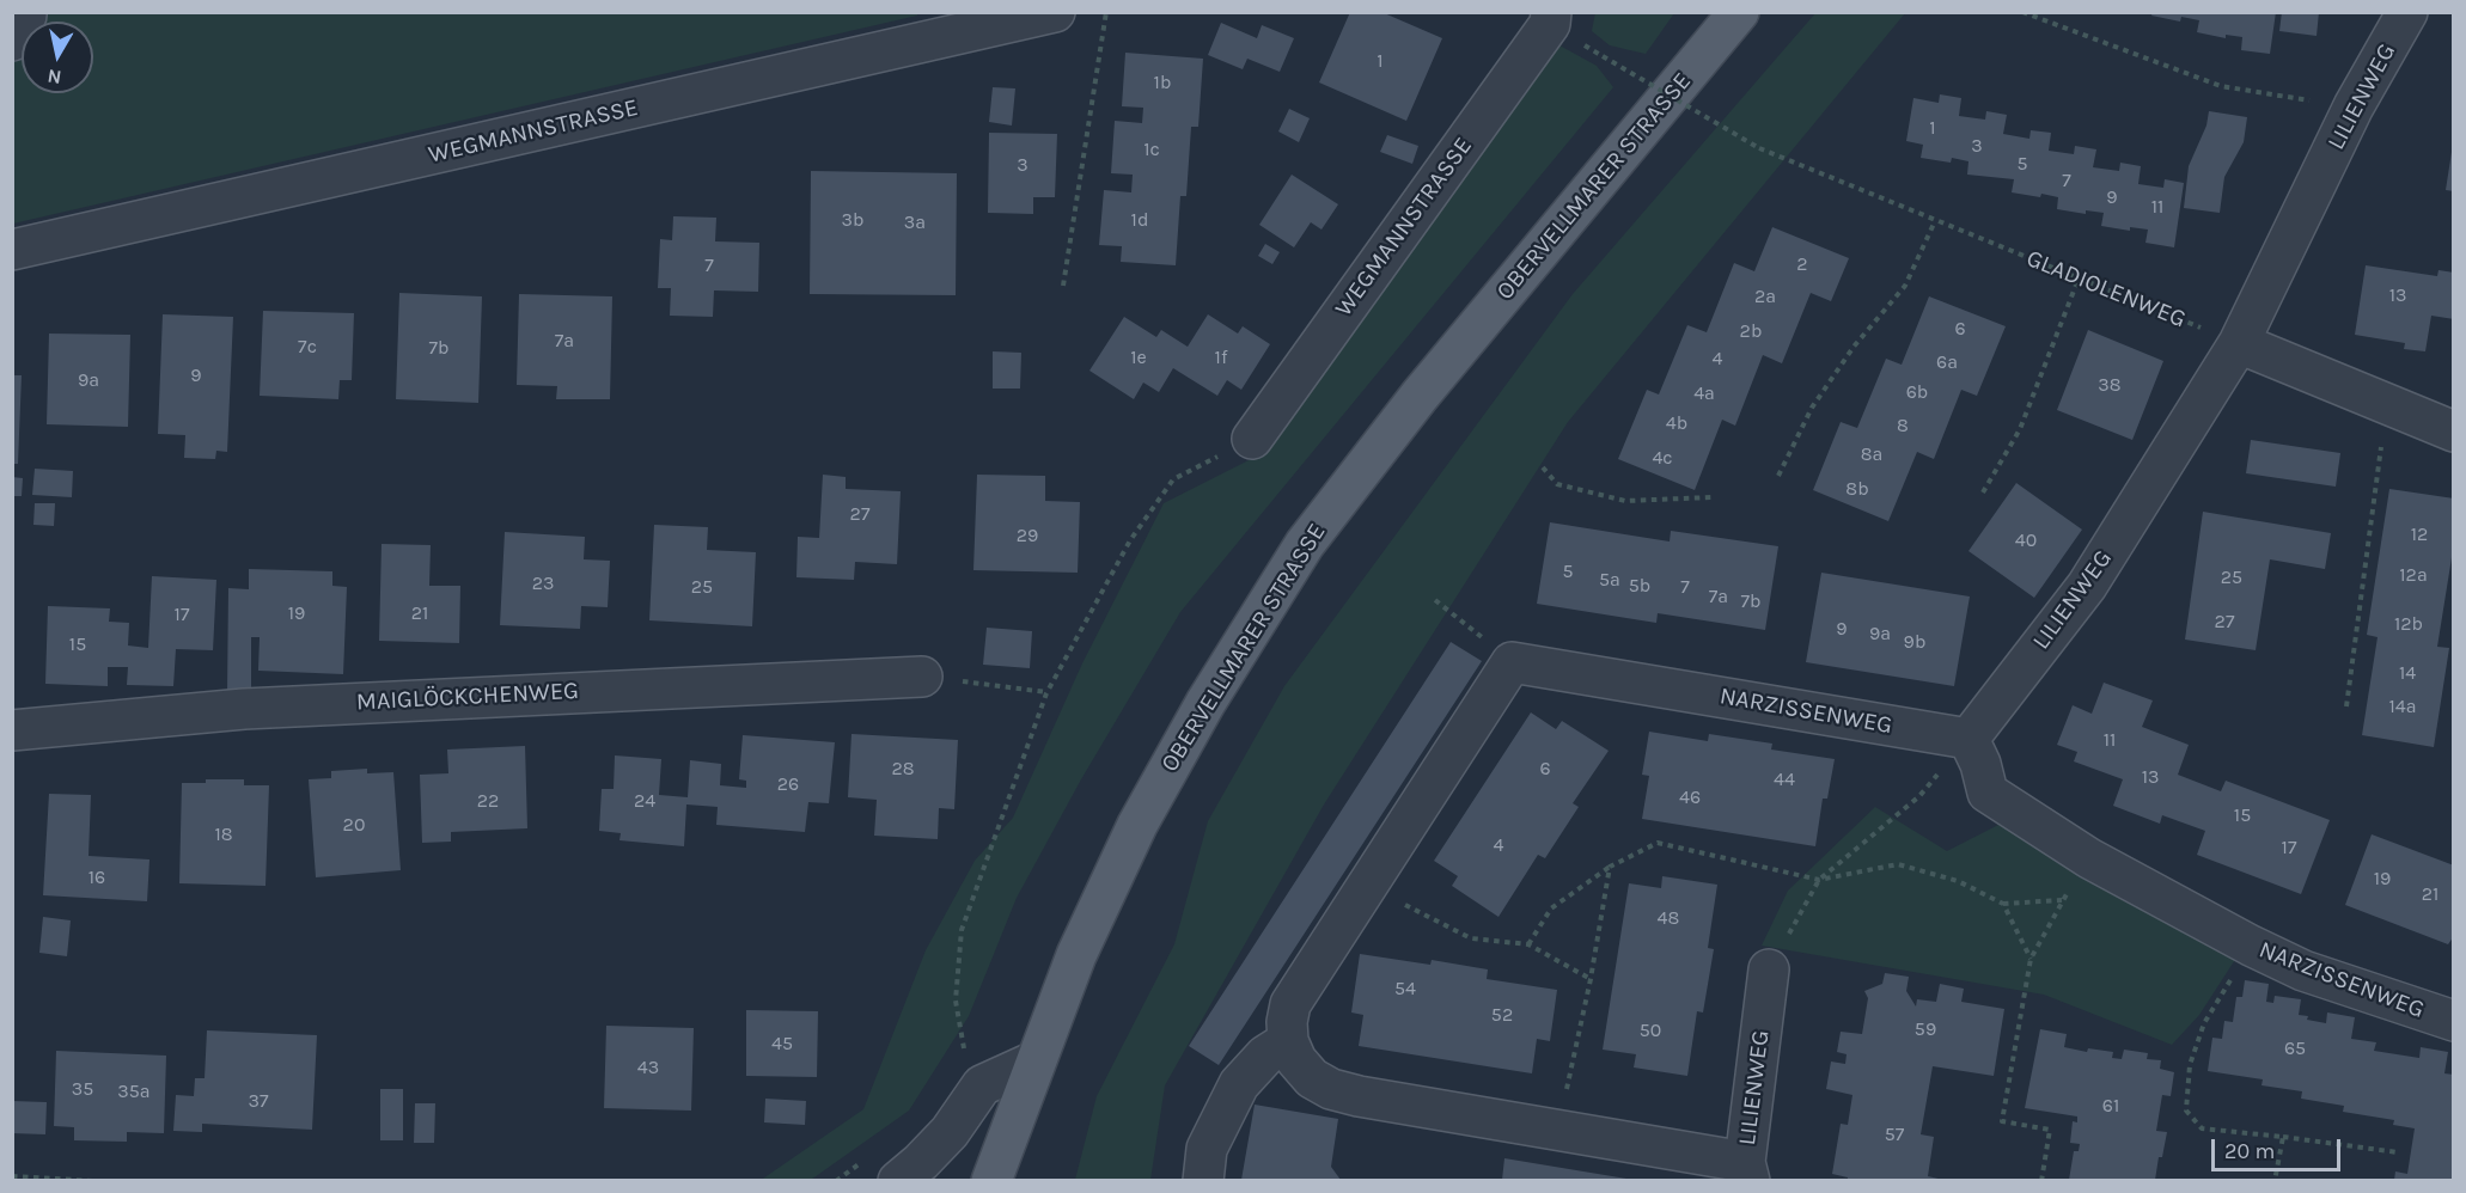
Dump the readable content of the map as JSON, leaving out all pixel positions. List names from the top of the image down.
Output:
{
  "streets": {
    "main road": ["OBERVELLMARER STRASSE"],
    "street": [
      "LILIENWEG",
      "WEGMANNSTRASSE",
      "MAIGLÖCKCHENWEG",
      "NARZISSENWEG"
    ],
    "path": ["GLADIOLENWEG"]
  },
  "crossings": [
    ["LILIENWEG", "GLADIOLENWEG"],
    ["LILIENWEG", "NARZISSENWEG"]
  ],
  "house_numbers": [
    "1",
    "1b",
    "1",
    "3",
    "1c",
    "5",
    "3",
    "7",
    "9",
    "11",
    "3b",
    "1d",
    "3a",
    "2",
    "7",
    "13",
    "2a",
    "6",
    "2b",
    "7a",
    "7c",
    "7b",
    "1e",
    "1f",
    "4",
    "6a",
    "9",
    "9a",
    "38",
    "6b",
    "4a",
    "4b",
    "8",
    "8a",
    "4c",
    "8b",
    "27",
    "12",
    "29",
    "40",
    "5",
    "12a",
    "25",
    "5a",
    "23",
    "5b",
    "25",
    "7",
    "7a",
    "7b",
    "19",
    "21",
    "17",
    "27",
    "12b",
    "9",
    "9a",
    "9b",
    "15",
    "14",
    "14a",
    "11",
    "28",
    "6",
    "13",
    "44",
    "26",
    "46",
    "22",
    "24",
    "15",
    "20",
    "18",
    "4",
    "17",
    "16",
    "19",
    "21",
    "48",
    "54",
    "52",
    "59",
    "50",
    "45",
    "65",
    "43",
    "35",
    "35a",
    "37",
    "61",
    "57"
  ],
  "scale_bar": "20 m",
  "north": "bottom"
}
